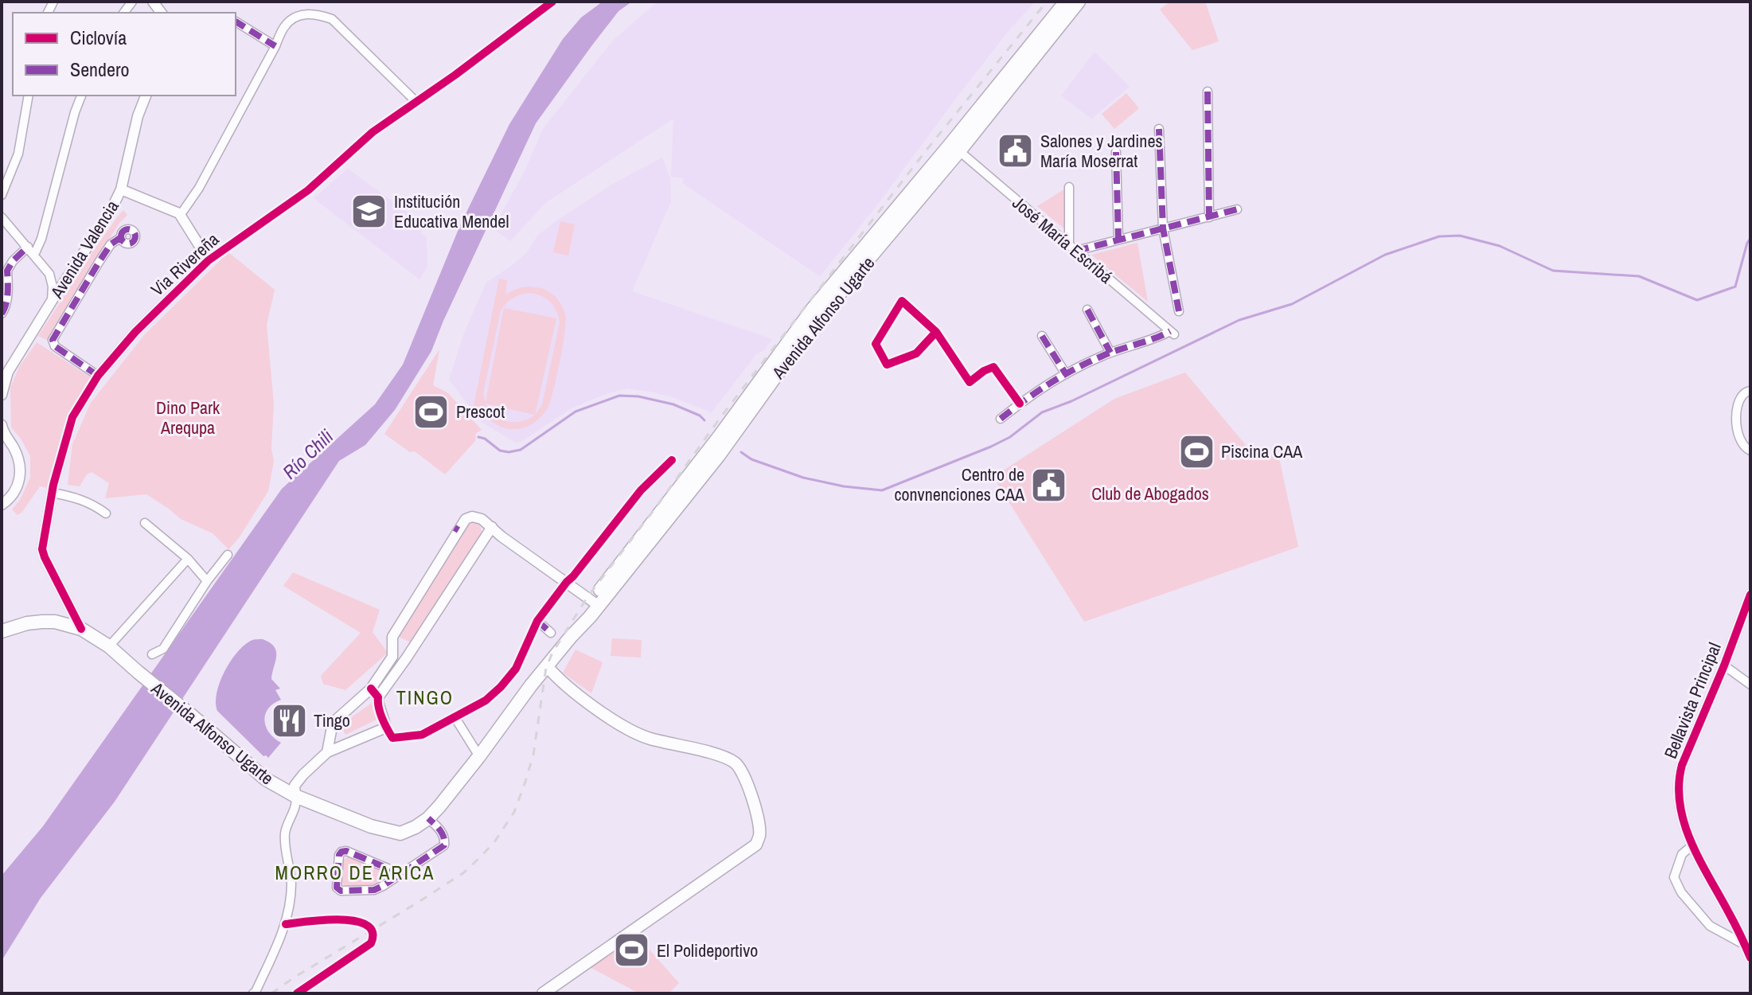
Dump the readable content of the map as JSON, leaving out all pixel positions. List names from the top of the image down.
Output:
{
  "streets": {
    "main road": ["Avenida Alfonso Ugarte"],
    "street": [
      "José María Escribá",
      "Avenida Valencia",
      "Via Rivereña",
      "Bellavista Principal"
    ]
  },
  "crossings": [
    ["José María Escribá", "Avenida Alfonso Ugarte"],
    ["Via Rivereña", "Avenida Alfonso Ugarte"]
  ],
  "districts": ["TINGO", "MORRO DE ARICA"],
  "water": ["Río Chili"],
  "parks": ["Dino Park Arequpa", "Club de Abogados"],
  "places": {
    "public building": ["Salones y Jardines María Moserrat", "Centro de convnenciones CAA"],
    "school or university": ["Institución Educativa Mendel"],
    "sports": ["Prescot", "Piscina CAA", "El Polideportivo"],
    "restaurant": ["Tingo"]
  },
  "legend": ["Ciclovía", "Sendero"]
}
